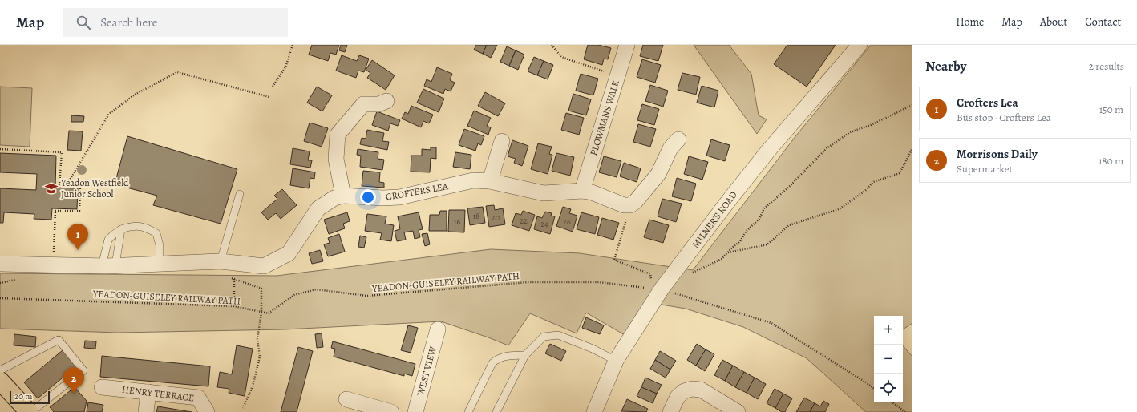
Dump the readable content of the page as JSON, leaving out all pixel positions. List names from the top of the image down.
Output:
{
  "streets": {
    "street": [
      "PLOWMANS WALK",
      "CROFTERS LEA",
      "MILNER'S ROAD",
      "WEST VIEW",
      "HENRY TERRACE"
    ],
    "path": ["YEADON-GUISELEY RAILWAY PATH"]
  },
  "crossings": [
    ["PLOWMANS WALK", "CROFTERS LEA"],
    ["MILNER'S ROAD", "YEADON-GUISELEY RAILWAY PATH"]
  ],
  "places": {
    "school or university": ["Yeadon Westfield Junior School"]
  },
  "house_numbers": [
    "18",
    "20",
    "22",
    "16",
    "26",
    "24"
  ],
  "scale_bar": "20 m",
  "page": {
    "header": "Map",
    "search": "Search here",
    "nav": [
      "Home",
      "Map",
      "About",
      "Contact"
    ],
    "heading": ["Nearby", "2 results"],
    "list": [
      {
        "mark": "1",
        "name": "Crofters Lea",
        "note": "Bus stop · Crofters Lea",
        "value": "150 m"
      },
      {
        "mark": "2",
        "name": "Morrisons Daily",
        "note": "Supermarket",
        "value": "180 m"
      }
    ],
    "pins": ["1", "2"],
    "map_buttons": ["+", "−"],
    "scale": "20 m"
  }
}
